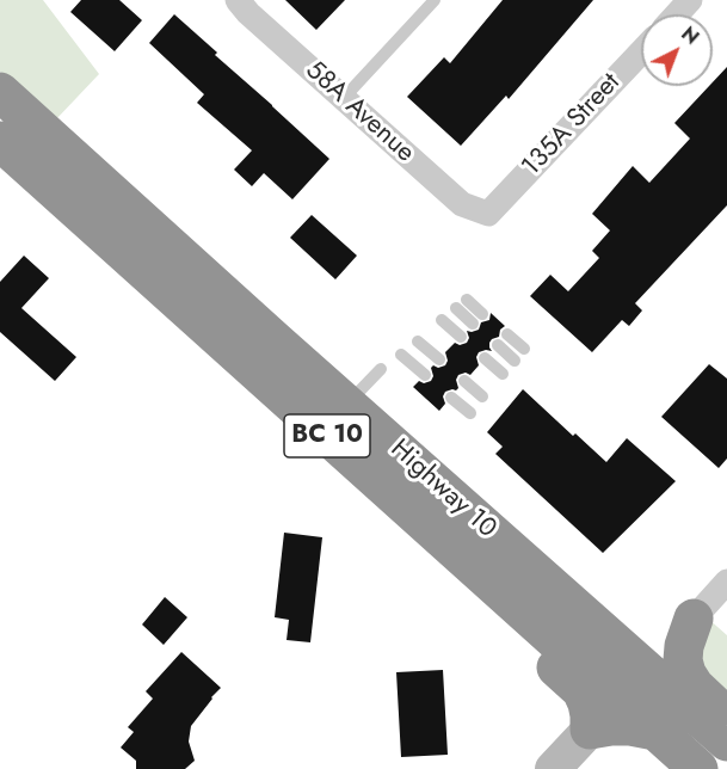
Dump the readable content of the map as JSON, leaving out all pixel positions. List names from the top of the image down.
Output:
{
  "streets": {
    "highway": ["BC 10", "Highway 10"],
    "street": ["58A Avenue", "135A Street"]
  },
  "crossings": [
    ["58A Avenue", "135A Street"]
  ],
  "north": "top right"
}
